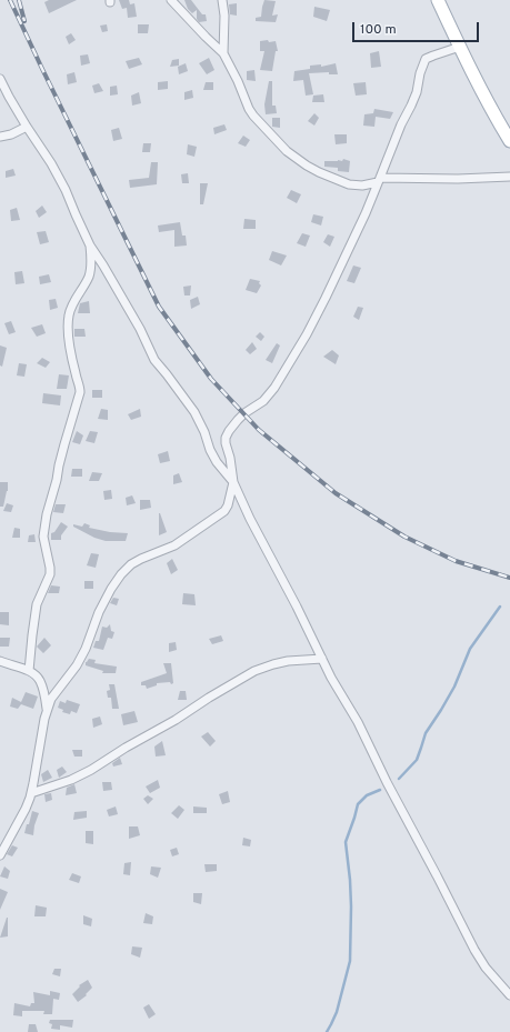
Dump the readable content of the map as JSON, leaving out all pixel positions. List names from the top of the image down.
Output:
{
  "scale_bar": "100 m"
}
